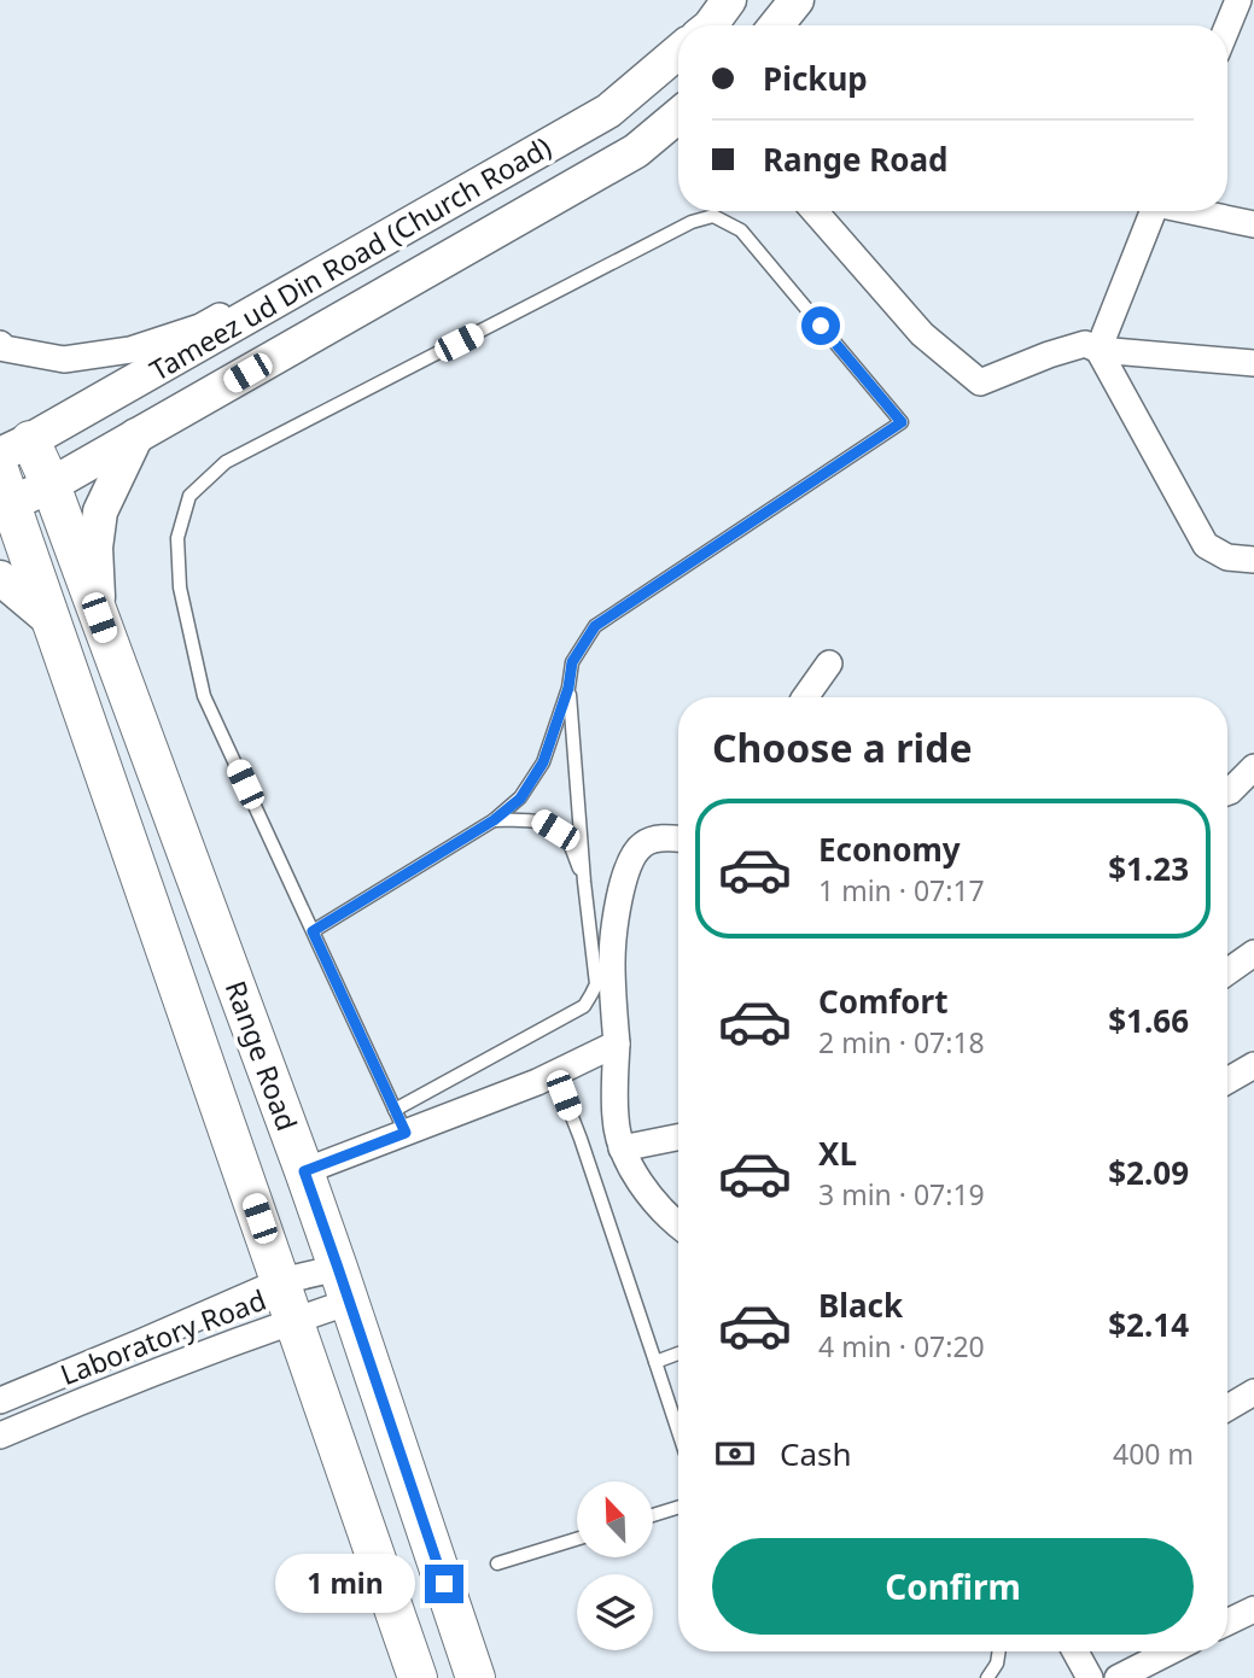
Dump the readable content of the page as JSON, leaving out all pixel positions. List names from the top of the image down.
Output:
{
  "streets": {
    "main road": ["Tameez ud Din Road (Church Road)", "Range Road"],
    "street": ["Laboratory Road"]
  },
  "crossings": [
    ["Tameez ud Din Road (Church Road)", "Range Road"],
    ["Range Road", "Laboratory Road"]
  ],
  "north": "top left",
  "page": {
    "banner": ["Pickup", "Range Road"],
    "heading": "Choose a ride",
    "list": [
      {
        "name": "Economy",
        "note": "1 min · 07:17",
        "value": "$1.23"
      },
      {
        "name": "Comfort",
        "note": "2 min · 07:18",
        "value": "$1.66"
      },
      {
        "name": "XL",
        "note": "3 min · 07:19",
        "value": "$2.09"
      },
      {
        "name": "Black",
        "note": "4 min · 07:20",
        "value": "$2.14"
      }
    ],
    "pay": ["Cash", "400 m"],
    "buttons": "Confirm",
    "bubble": "1 min"
  }
}
